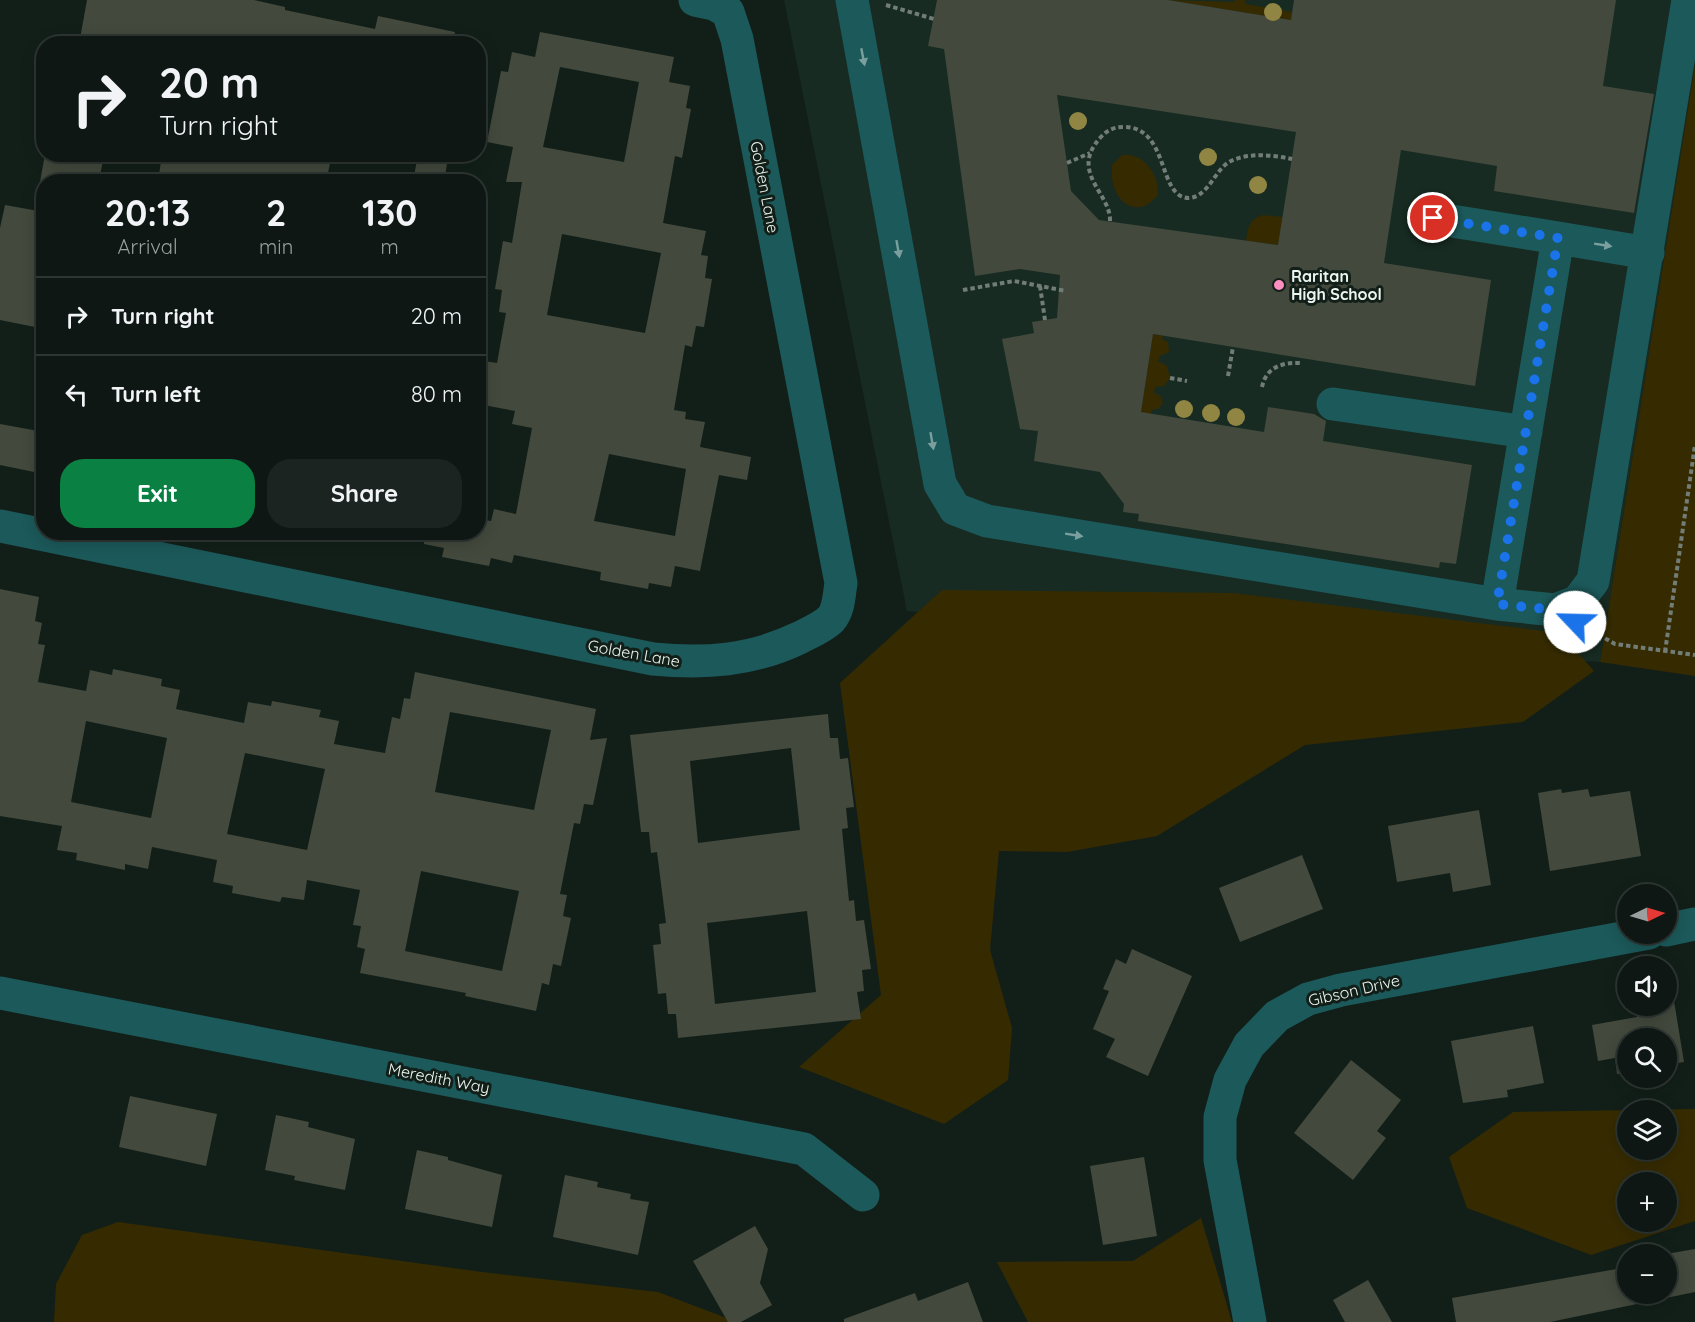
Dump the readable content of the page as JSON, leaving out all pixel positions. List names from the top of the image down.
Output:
{
  "streets": {
    "street": ["Golden Lane", "Gibson Drive", "Meredith Way"]
  },
  "places": ["Raritan High School"],
  "north": "right",
  "page": {
    "turn": ["20 m", "Turn right"],
    "eta": [
      "20:13",
      "Arrival",
      "2",
      "min",
      "130",
      "m"
    ],
    "list": [
      {
        "name": "Turn right",
        "value": "20 m"
      },
      {
        "name": "Turn left",
        "value": "80 m"
      }
    ],
    "buttons": ["Exit", "Share"],
    "map_buttons": ["+", "−"]
  }
}
